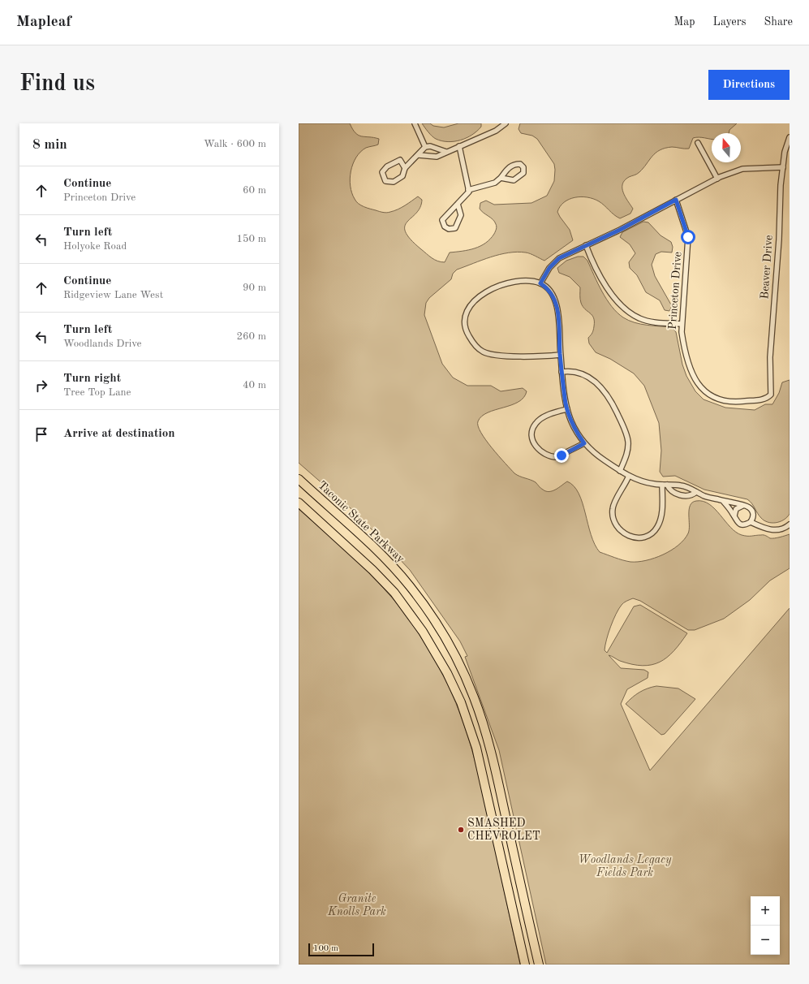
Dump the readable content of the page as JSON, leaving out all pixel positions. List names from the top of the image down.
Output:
{
  "streets": {
    "highway": ["Taconic State Parkway"],
    "street": ["Beaver Drive", "Princeton Drive"]
  },
  "crossings": [
    ["Beaver Drive", "Princeton Drive"]
  ],
  "parks": ["Woodlands Legacy Fields Park", "Granite Knolls Park"],
  "places": ["SMASHED CHEVROLET"],
  "scale_bar": "100 m",
  "north": "top",
  "page": {
    "header": "Mapleaf",
    "nav": ["Map", "Layers", "Share"],
    "buttons": "Directions",
    "title": "Find us",
    "heading": ["8 min", "Walk · 600 m"],
    "list": [
      ["Continue", "Princeton Drive", "60 m"],
      ["Turn left", "Holyoke Road", "150 m"],
      ["Continue", "Ridgeview Lane West", "90 m"],
      ["Turn left", "Woodlands Drive", "260 m"],
      ["Turn right", "Tree Top Lane", "40 m"],
      "Arrive at destination"
    ],
    "map_buttons": ["+", "−"],
    "scale": "100 m"
  }
}
